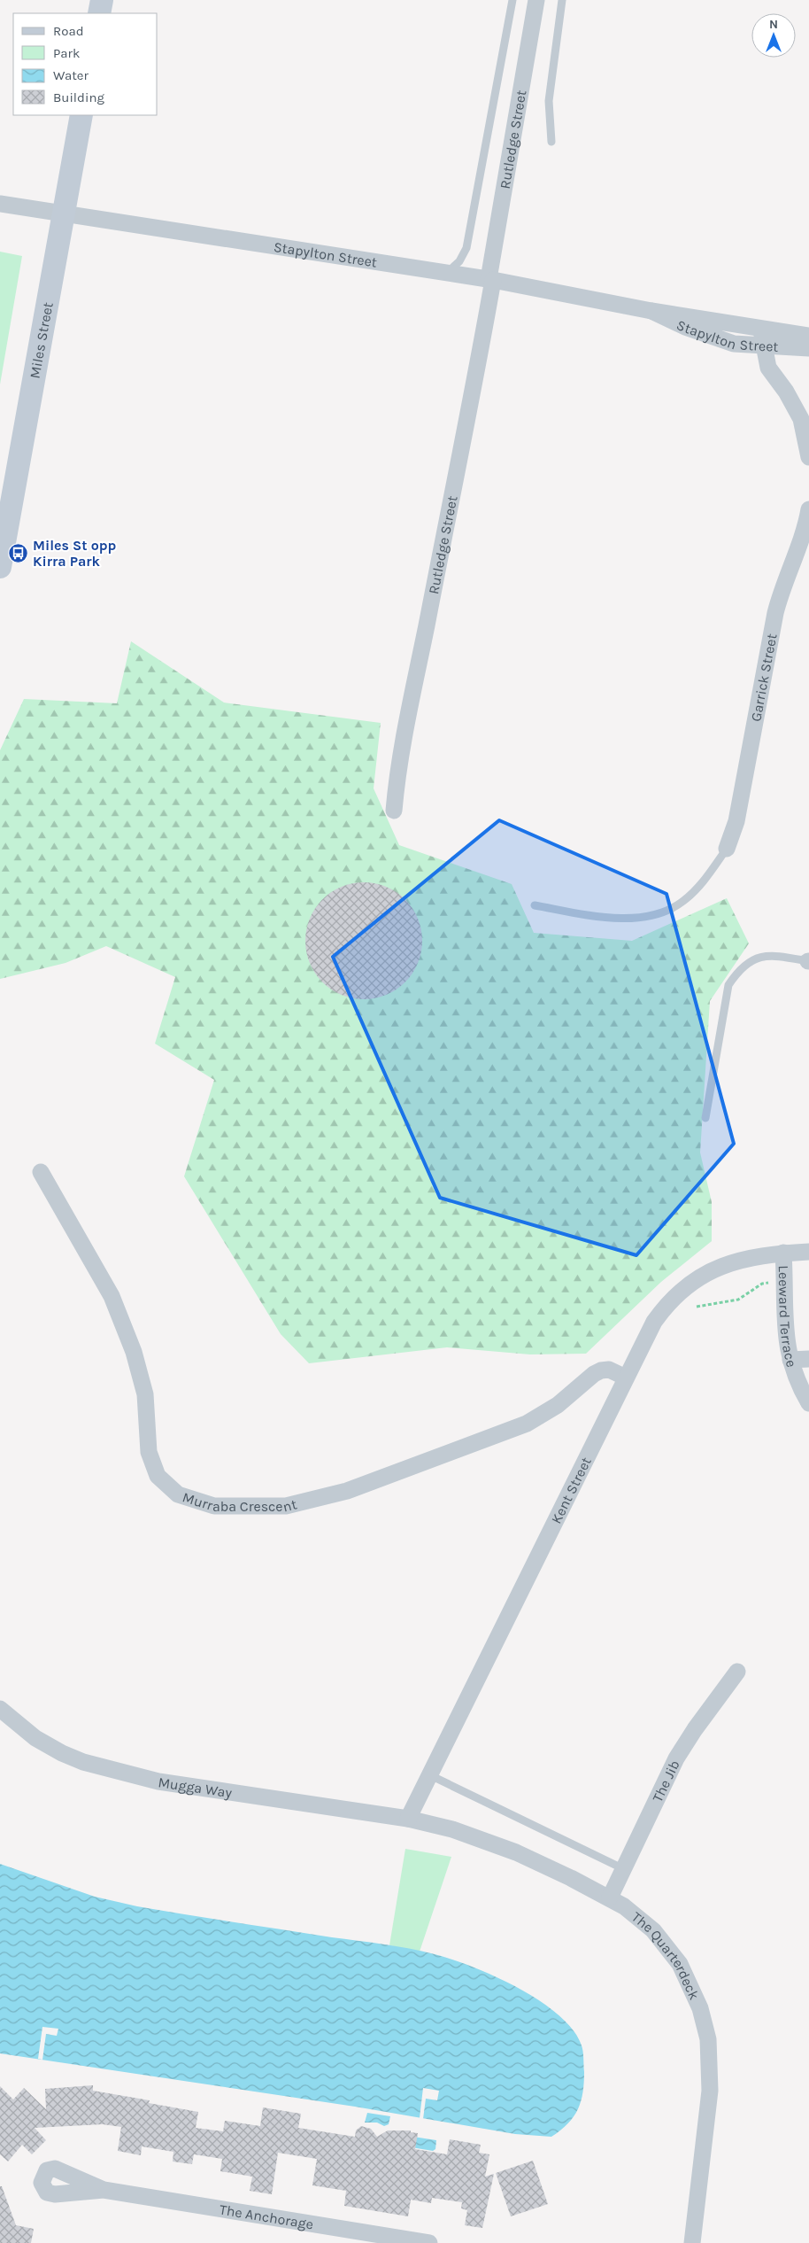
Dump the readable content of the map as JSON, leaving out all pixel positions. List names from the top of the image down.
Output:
{
  "streets": {
    "street": [
      "Rutledge Street",
      "Stapylton Street",
      "Miles Street",
      "Garrick Street",
      "Leeward Terrace",
      "Kent Street",
      "Murraba Crescent",
      "The Jib",
      "Mugga Way",
      "The Quarterdeck",
      "The Anchorage"
    ]
  },
  "crossings": [
    ["Rutledge Street", "Stapylton Street"],
    ["Stapylton Street", "Miles Street"],
    ["Leeward Terrace", "Kent Street"],
    ["Kent Street", "Murraba Crescent"],
    ["Kent Street", "Mugga Way"],
    ["Kent Street", "The Quarterdeck"],
    ["The Jib", "The Quarterdeck"],
    ["Mugga Way", "The Quarterdeck"]
  ],
  "places": {
    "bus stop": ["Miles St opp Kirra Park"]
  },
  "legend": [
    "Road",
    "Park",
    "Water",
    "Building"
  ],
  "north": "top"
}
